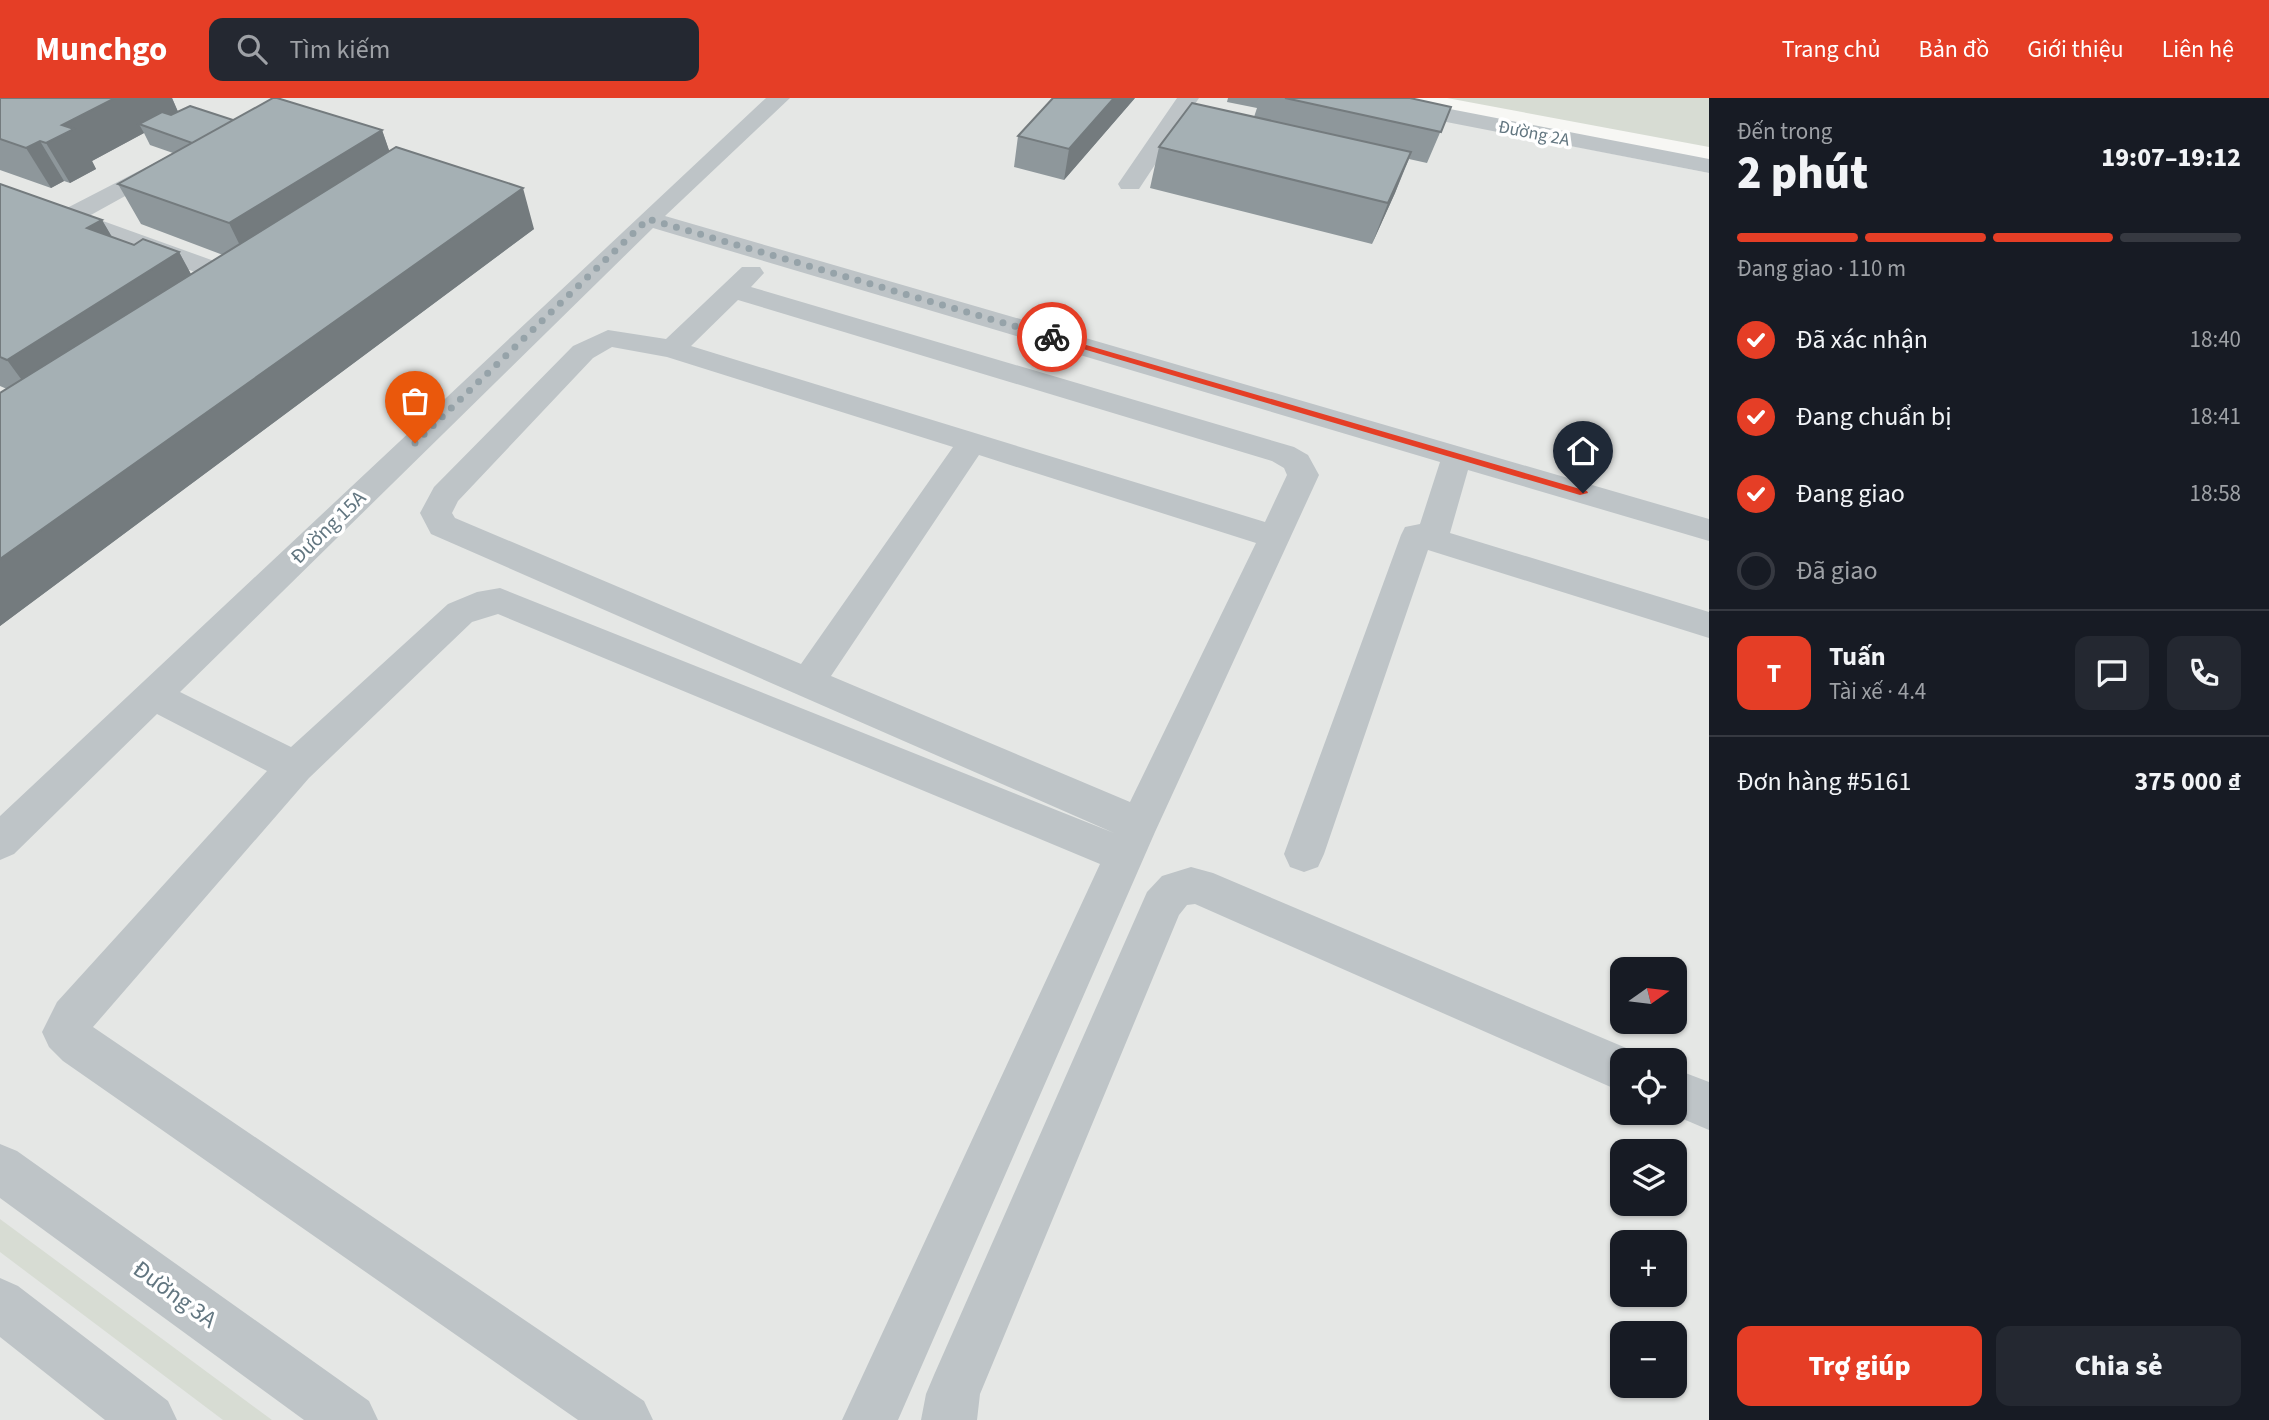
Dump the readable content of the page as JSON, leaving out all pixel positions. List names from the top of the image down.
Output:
{
  "streets": {
    "street": ["Đường 2A", "Đường 15A", "Đường 3A"]
  },
  "north": "right",
  "page": {
    "header": "Munchgo",
    "search": "Tìm kiếm",
    "nav": [
      "Trang chủ",
      "Bản đồ",
      "Giới thiệu",
      "Liên hệ"
    ],
    "heading": ["2 phút", "Đến trong", "19:07–19:12"],
    "panel": [
      "Tuấn",
      "Tài xế · 4.4",
      "Đơn hàng #5161",
      "375 000 ₫"
    ],
    "bar": "Đang giao · 110 m",
    "list": [
      ["Đã xác nhận", "18:40"],
      ["Đang chuẩn bị", "18:41"],
      ["Đang giao", "18:58"],
      "Đã giao"
    ],
    "round": "T",
    "map_buttons": ["+", "−"],
    "buttons": ["Trợ giúp", "Chia sẻ"]
  }
}
